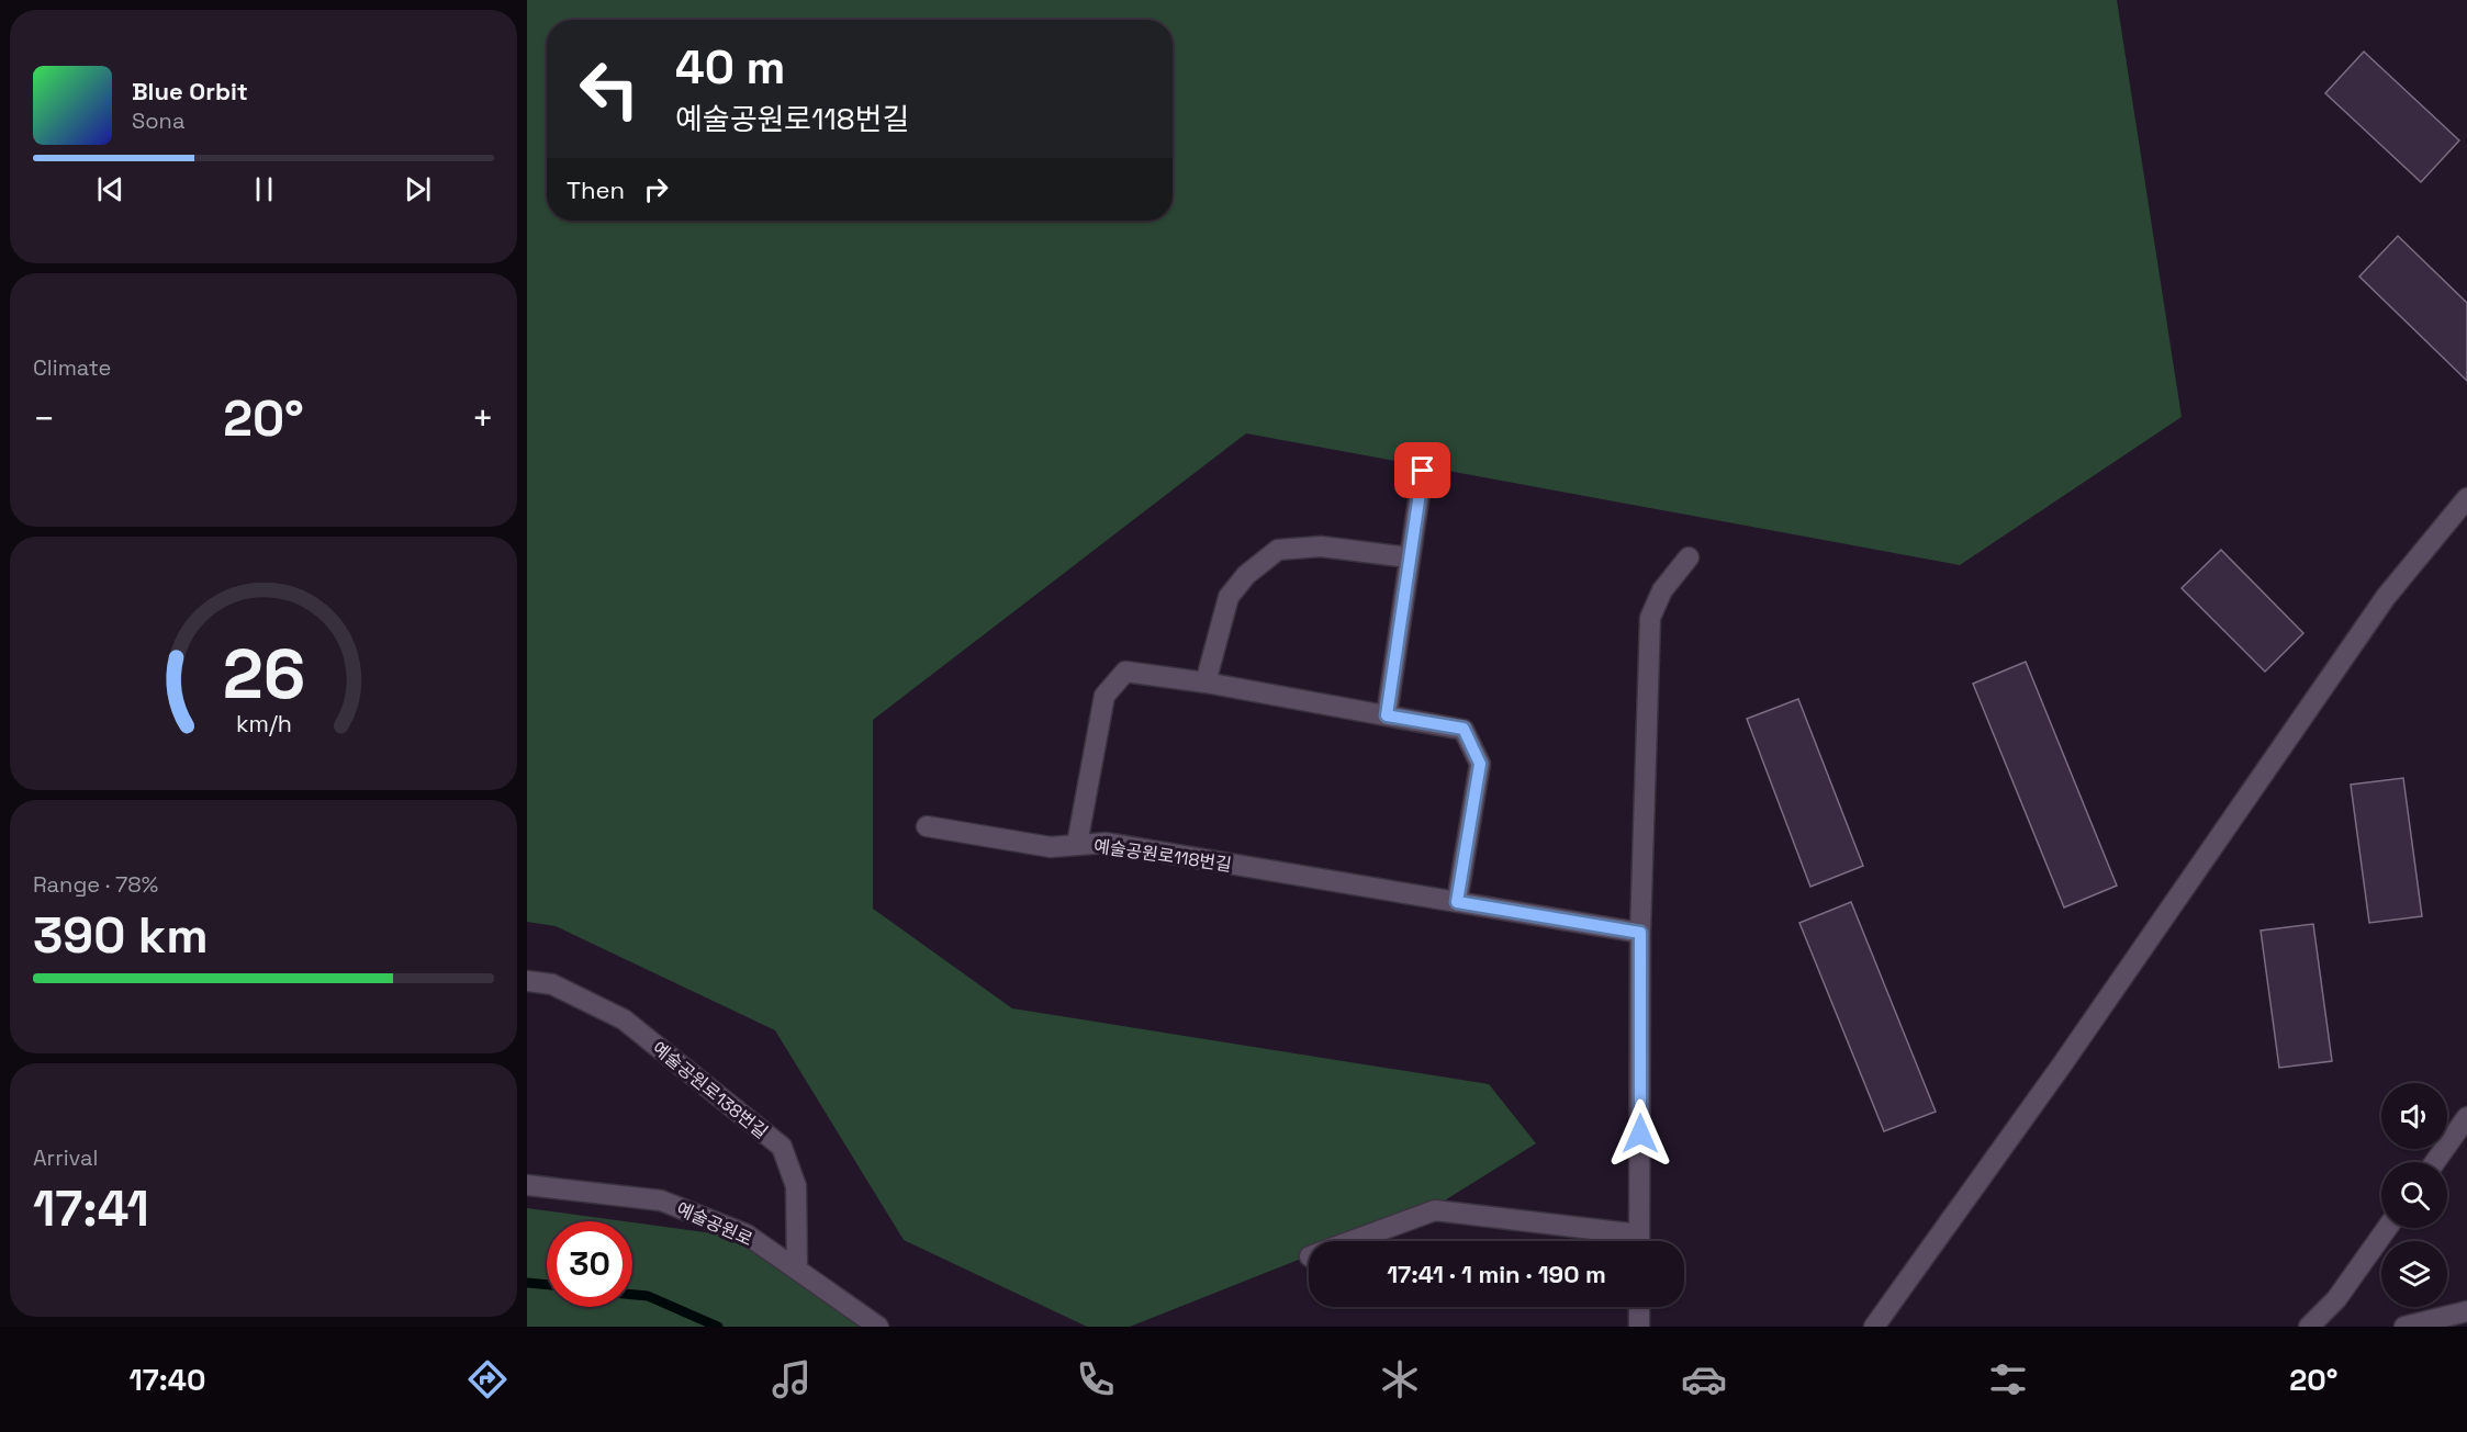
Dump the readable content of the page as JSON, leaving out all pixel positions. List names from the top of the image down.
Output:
{
  "streets": {
    "street": ["예술공원로118번길", "예술공원로138번길", "예술공원로"]
  },
  "crossings": [
    ["예술공원로138번길", "예술공원로"]
  ],
  "page": {
    "turn": ["40 m", "예술공원로118번길"],
    "song": ["Blue Orbit", "Sona"],
    "then": "Then",
    "tile": [
      "Climate",
      ["Range · 78%", "390 km"],
      ["Arrival", "17:41"]
    ],
    "heat": ["−", "20°", "+"],
    "limit": "30",
    "trip": "17:41 · 1 min · 190 m",
    "tabs": ["17:40", "20°"],
    "gauge": ["26", "km/h"]
  }
}
